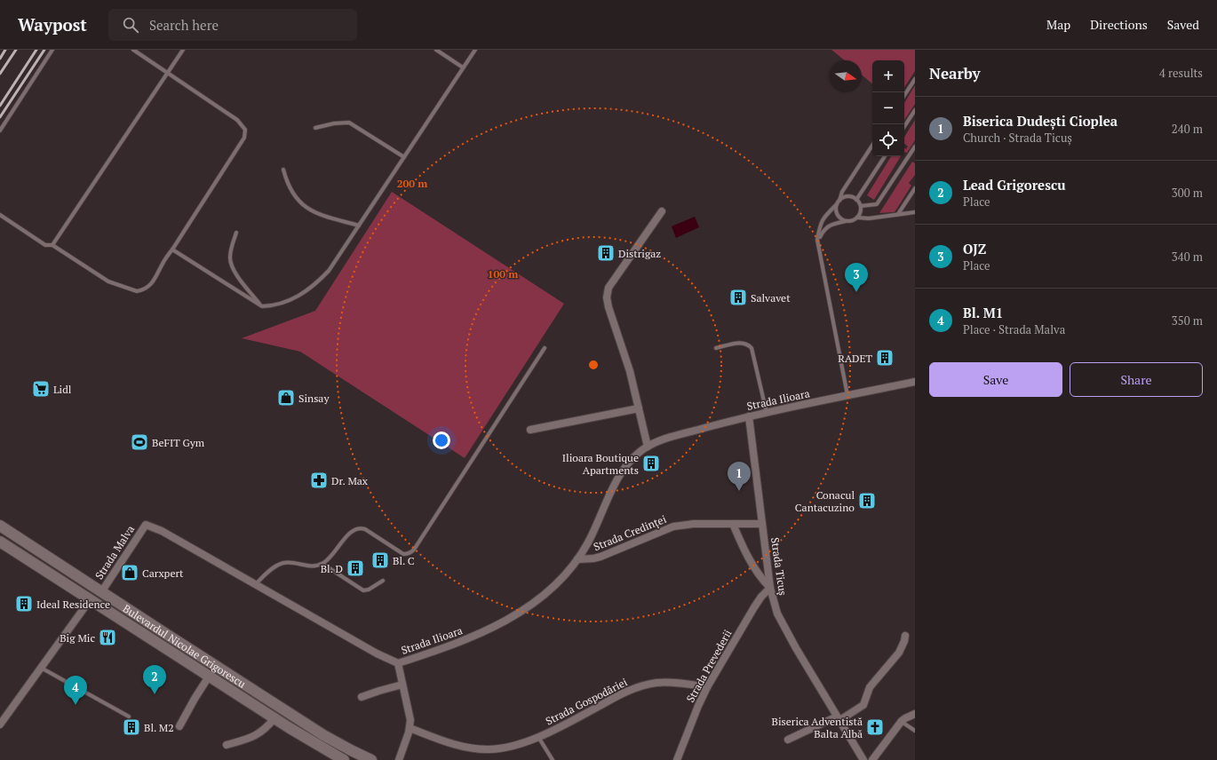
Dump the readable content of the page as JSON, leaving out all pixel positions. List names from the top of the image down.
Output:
{
  "streets": {
    "main road": ["Bulevardul Nicolae Grigorescu"],
    "street": [
      "Strada Ilioara",
      "Strada Credinței",
      "Strada Malva",
      "Strada Ticuș",
      "Strada Prevederii",
      "Strada Gospodăriei"
    ]
  },
  "crossings": [
    ["Strada Ilioara", "Strada Credinței"],
    ["Strada Ilioara", "Strada Malva"],
    ["Strada Ilioara", "Strada Ticuș"],
    ["Strada Credinței", "Strada Ticuș"],
    ["Strada Malva", "Bulevardul Nicolae Grigorescu"],
    ["Strada Ticuș", "Strada Prevederii"],
    ["Strada Prevederii", "Strada Gospodăriei"]
  ],
  "places": {
    "building": [
      "Distrigaz",
      "Salvavet",
      "RADET",
      "Ilioara Boutique Apartments",
      "Conacul Cantacuzino",
      "Bl. C",
      "Bl. D",
      "Ideal Residence",
      "Bl. M2"
    ],
    "supermarket": ["Lidl"],
    "shop": ["Sinsay", "Carxpert"],
    "sports": ["BeFIT Gym"],
    "pharmacy": ["Dr. Max"],
    "restaurant": ["Big Mic"],
    "church": ["Biserica Adventistă Balta Albă"]
  },
  "north": "right",
  "page": {
    "header": "Waypost",
    "search": "Search here",
    "nav": ["Map", "Directions", "Saved"],
    "heading": ["Nearby", "4 results"],
    "map_buttons": ["+", "−"],
    "list": [
      {
        "mark": "1",
        "name": "Biserica Dudești Cioplea",
        "note": "Church · Strada Ticuș",
        "value": "240 m"
      },
      {
        "mark": "2",
        "name": "Lead Grigorescu",
        "note": "Place",
        "value": "300 m"
      },
      {
        "mark": "3",
        "name": "OJZ",
        "note": "Place",
        "value": "340 m"
      },
      {
        "mark": "4",
        "name": "Bl. M1",
        "note": "Place · Strada Malva",
        "value": "350 m"
      }
    ],
    "pins": [
      "3",
      "1",
      "2",
      "4"
    ],
    "buttons": ["Save", "Share"]
  },
  "rings": ["200 m", "100 m"]
}
